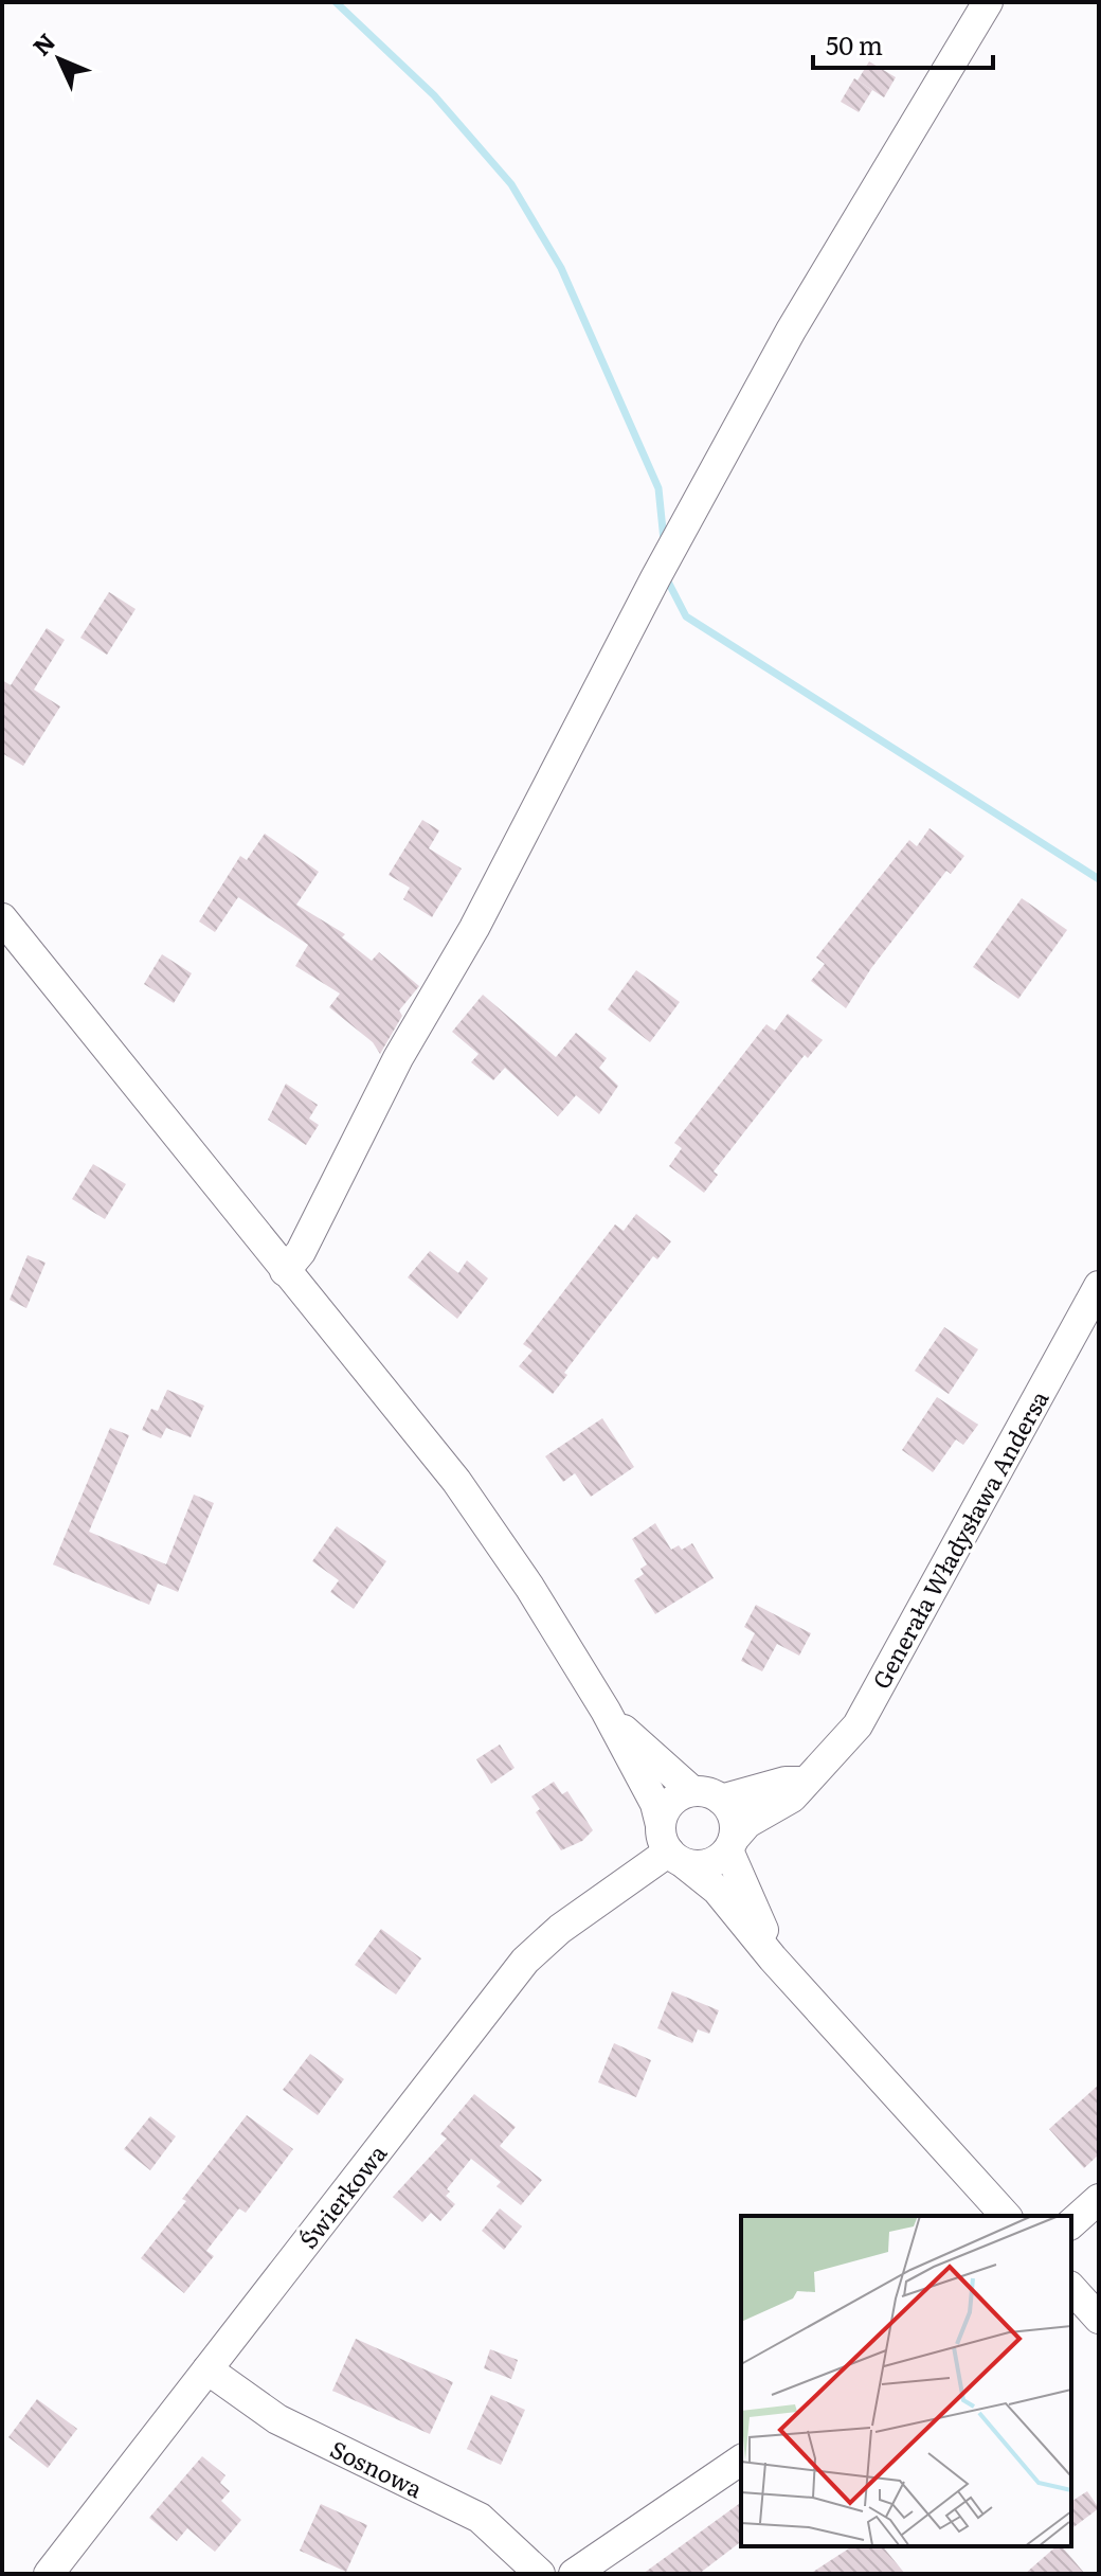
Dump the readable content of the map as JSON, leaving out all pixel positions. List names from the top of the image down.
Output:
{
  "streets": {
    "street": ["Generała Władysława Andersa", "Świerkowa", "Sosnowa"]
  },
  "crossings": [
    ["Generała Władysława Andersa", "Świerkowa"],
    ["Świerkowa", "Sosnowa"]
  ],
  "scale_bar": "50 m",
  "north": "top left"
}
